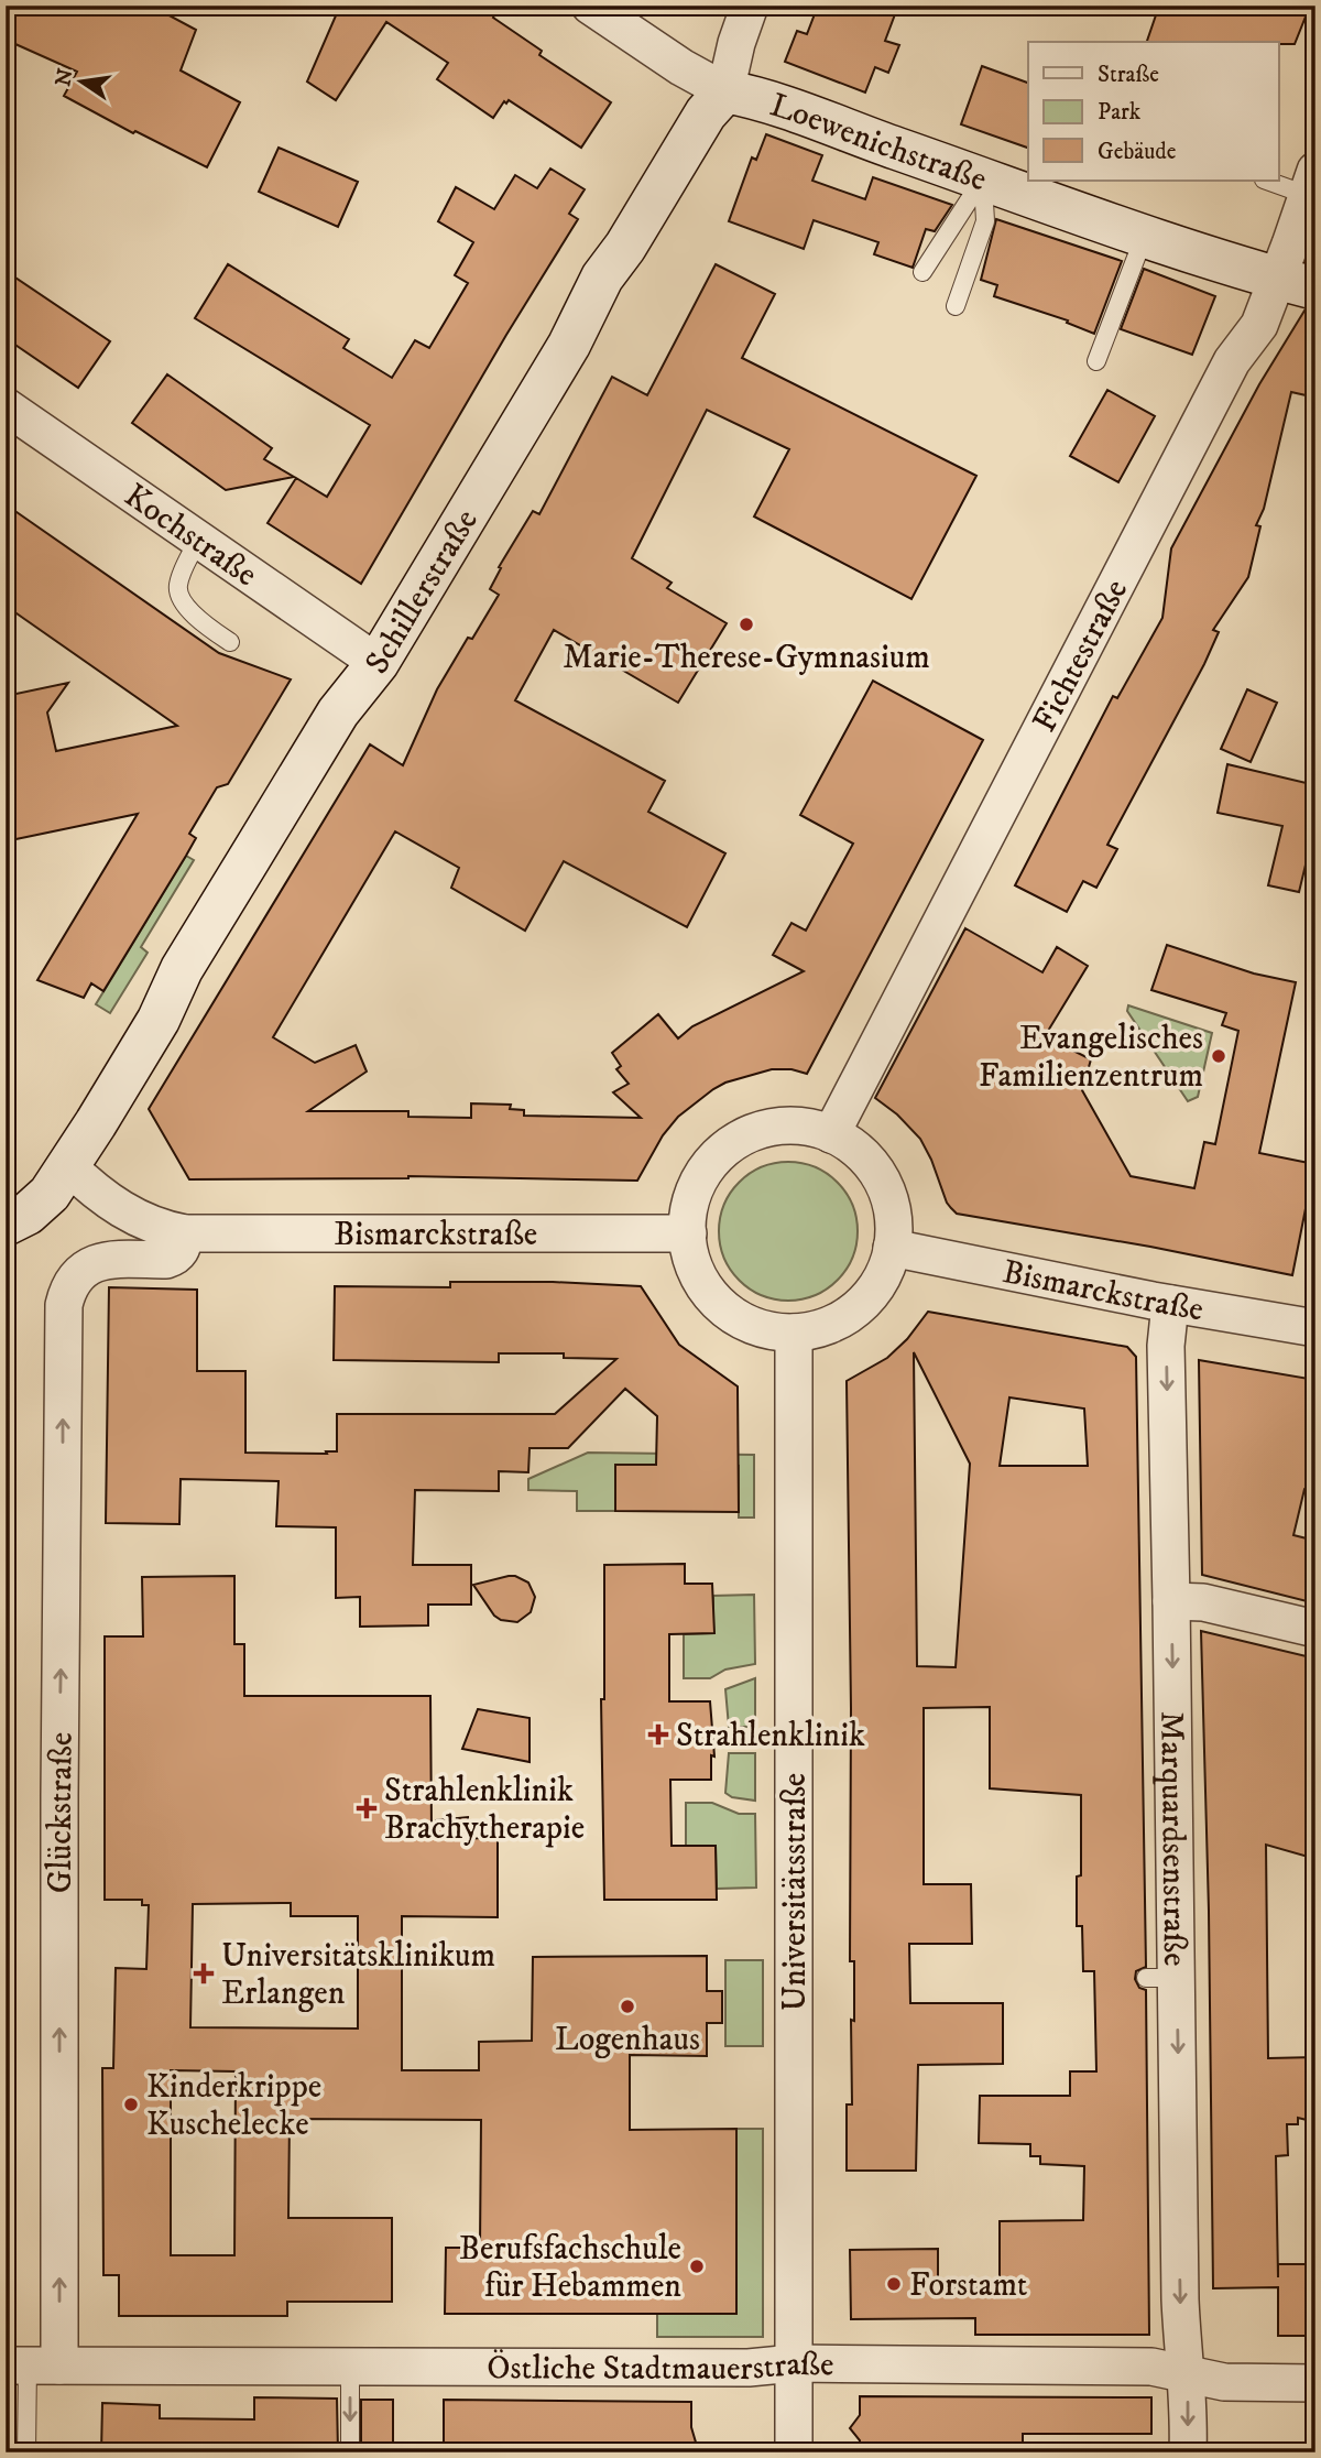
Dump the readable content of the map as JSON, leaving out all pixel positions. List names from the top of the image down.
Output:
{
  "streets": {
    "street": [
      "Loewenichstraße",
      "Kochstraße",
      "Schillerstraße",
      "Fichtestraße",
      "Bismarckstraße",
      "Glückstraße",
      "Marquardsenstraße",
      "Universitätsstraße",
      "Östliche Stadtmauerstraße"
    ]
  },
  "crossings": [
    ["Loewenichstraße", "Schillerstraße"],
    ["Loewenichstraße", "Fichtestraße"],
    ["Kochstraße", "Schillerstraße"],
    ["Schillerstraße", "Bismarckstraße"],
    ["Fichtestraße", "Bismarckstraße"],
    ["Fichtestraße", "Universitätsstraße"],
    ["Bismarckstraße", "Glückstraße"],
    ["Bismarckstraße", "Marquardsenstraße"],
    ["Bismarckstraße", "Universitätsstraße"],
    ["Glückstraße", "Östliche Stadtmauerstraße"],
    ["Marquardsenstraße", "Östliche Stadtmauerstraße"],
    ["Universitätsstraße", "Östliche Stadtmauerstraße"]
  ],
  "one_way": ["Glückstraße", "Marquardsenstraße"],
  "places": {
    "other": [
      "Marie-Therese-Gymnasium",
      "Evangelisches Familienzentrum",
      "Logenhaus",
      "Kinderkrippe Kuschelecke",
      "Berufsfachschule für Hebammen",
      "Forstamt"
    ],
    "health": ["Strahlenklinik", "Strahlenklinik Brachytherapie", "Universitätsklinikum Erlangen"]
  },
  "legend": ["Straße", "Park", "Gebäude"],
  "north": "left"
}
